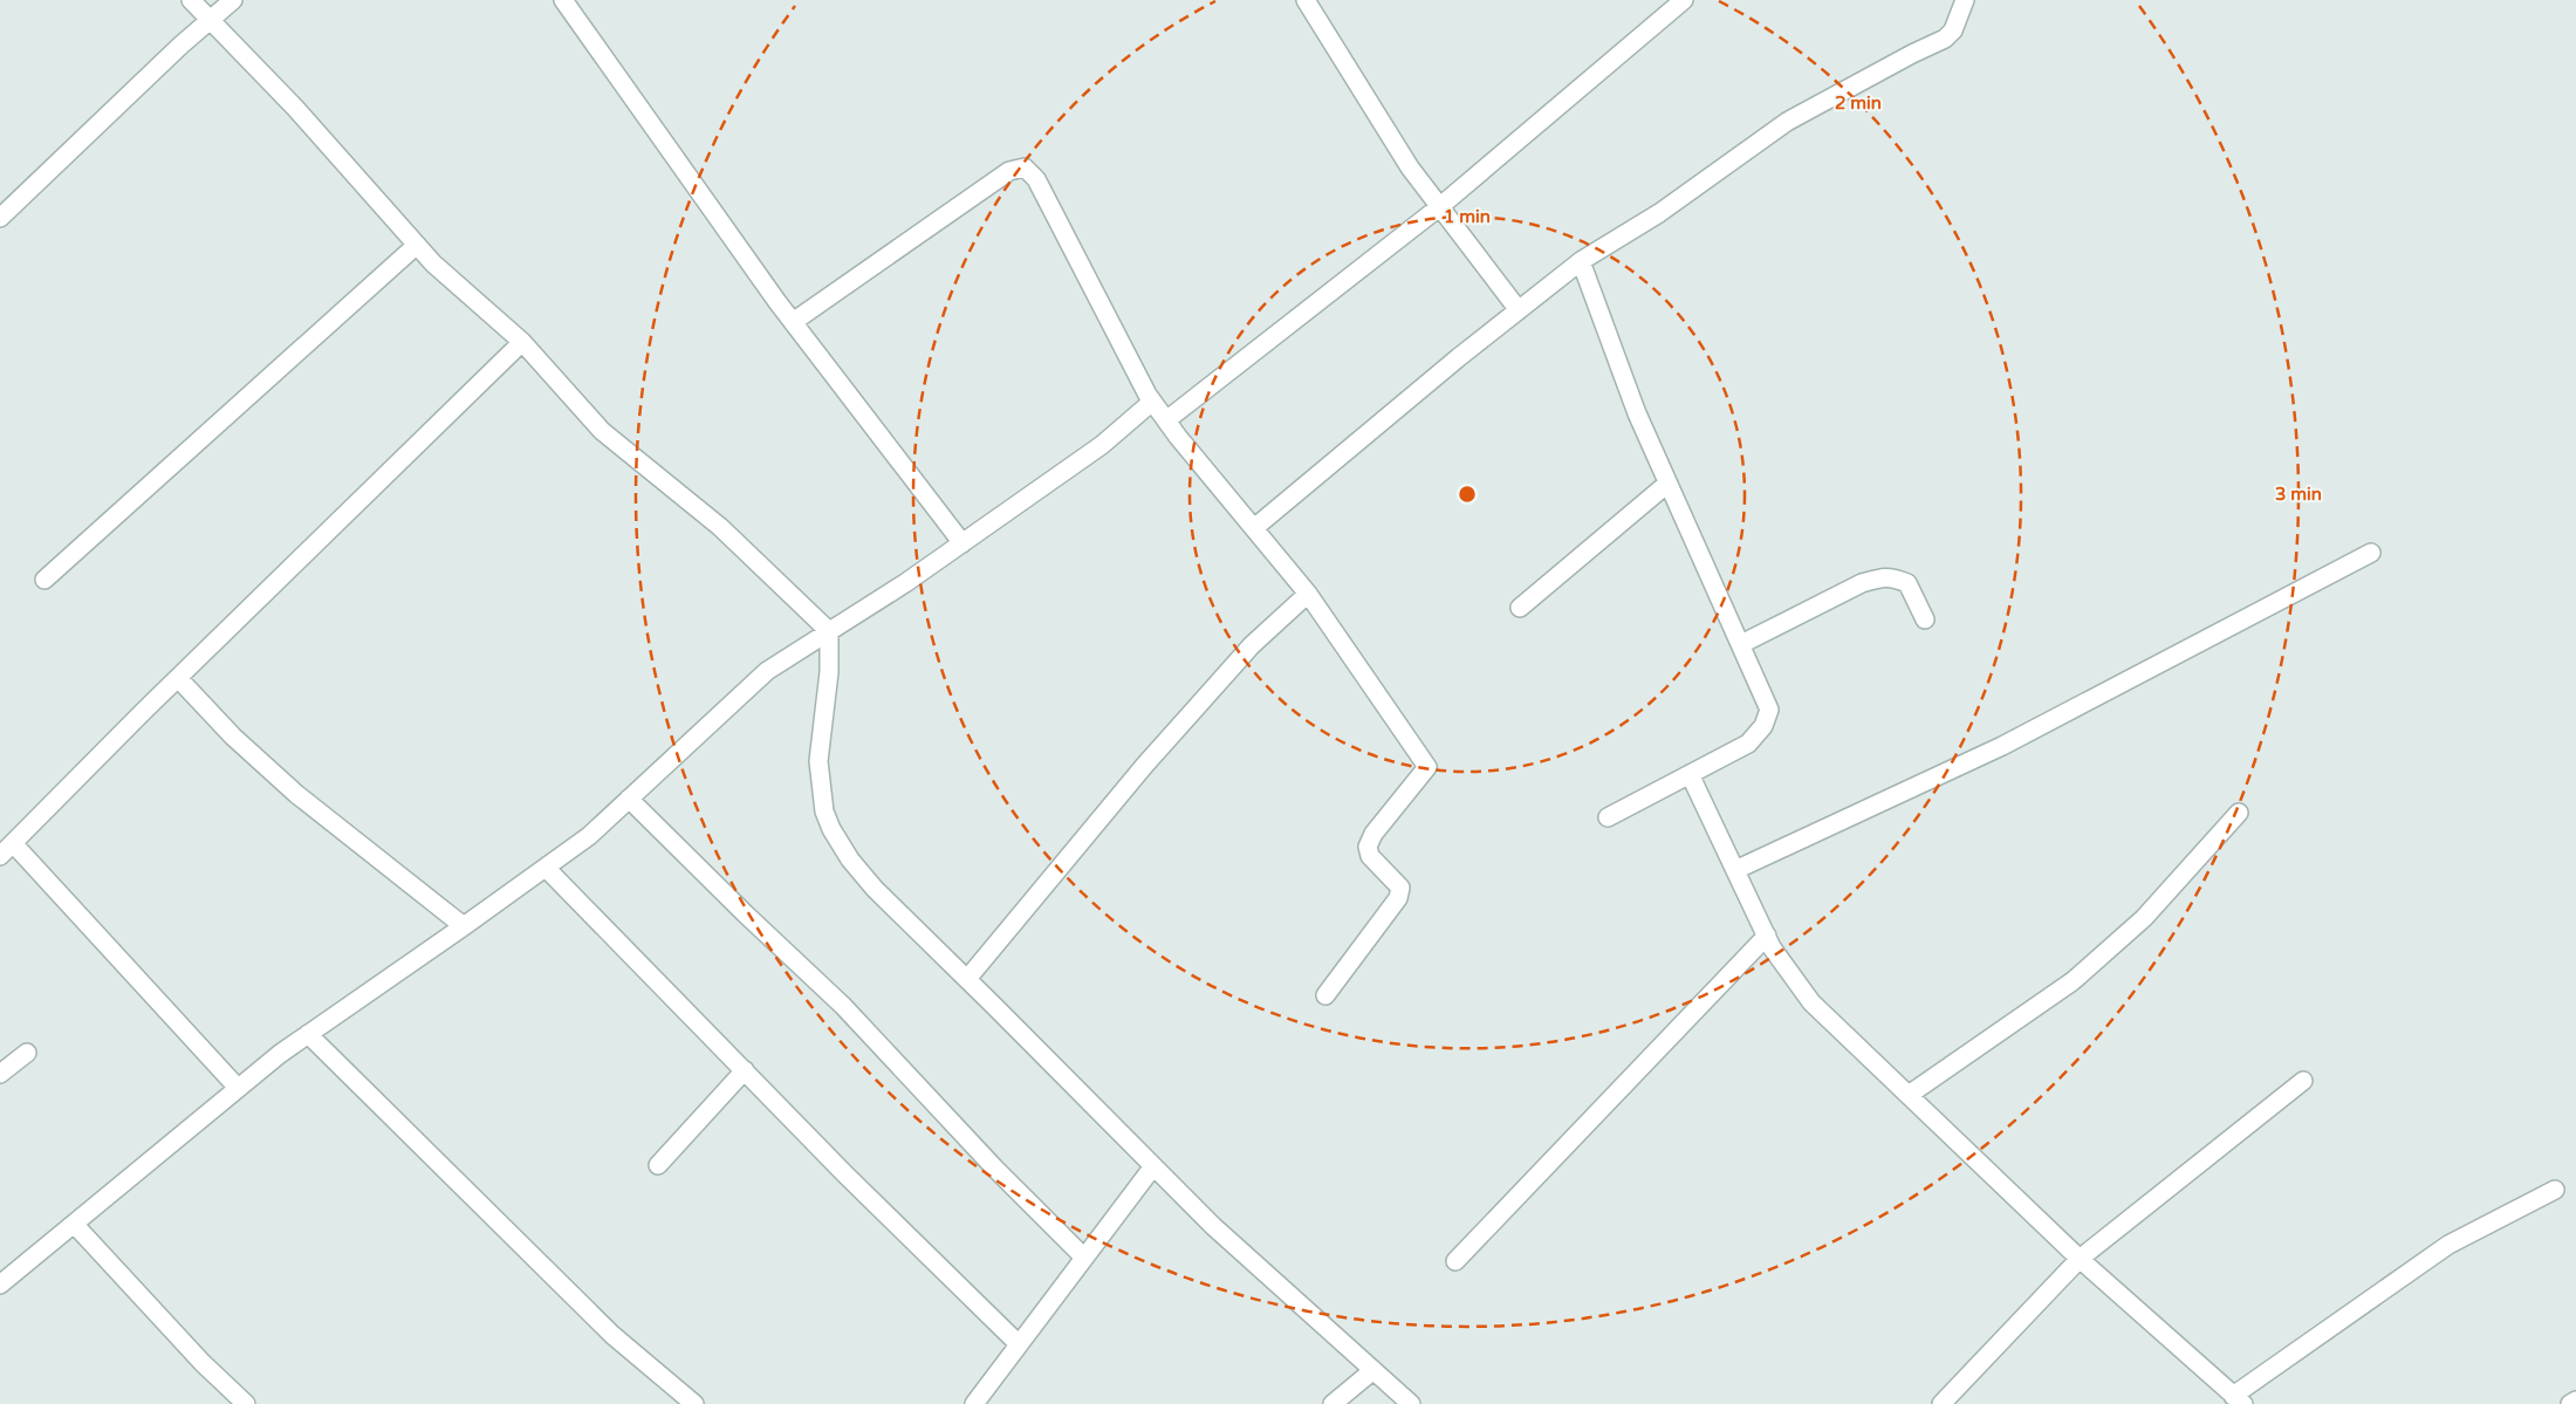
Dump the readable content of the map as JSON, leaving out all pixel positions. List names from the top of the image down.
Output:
{
  "rings": ["2 min", "1 min", "3 min"]
}
